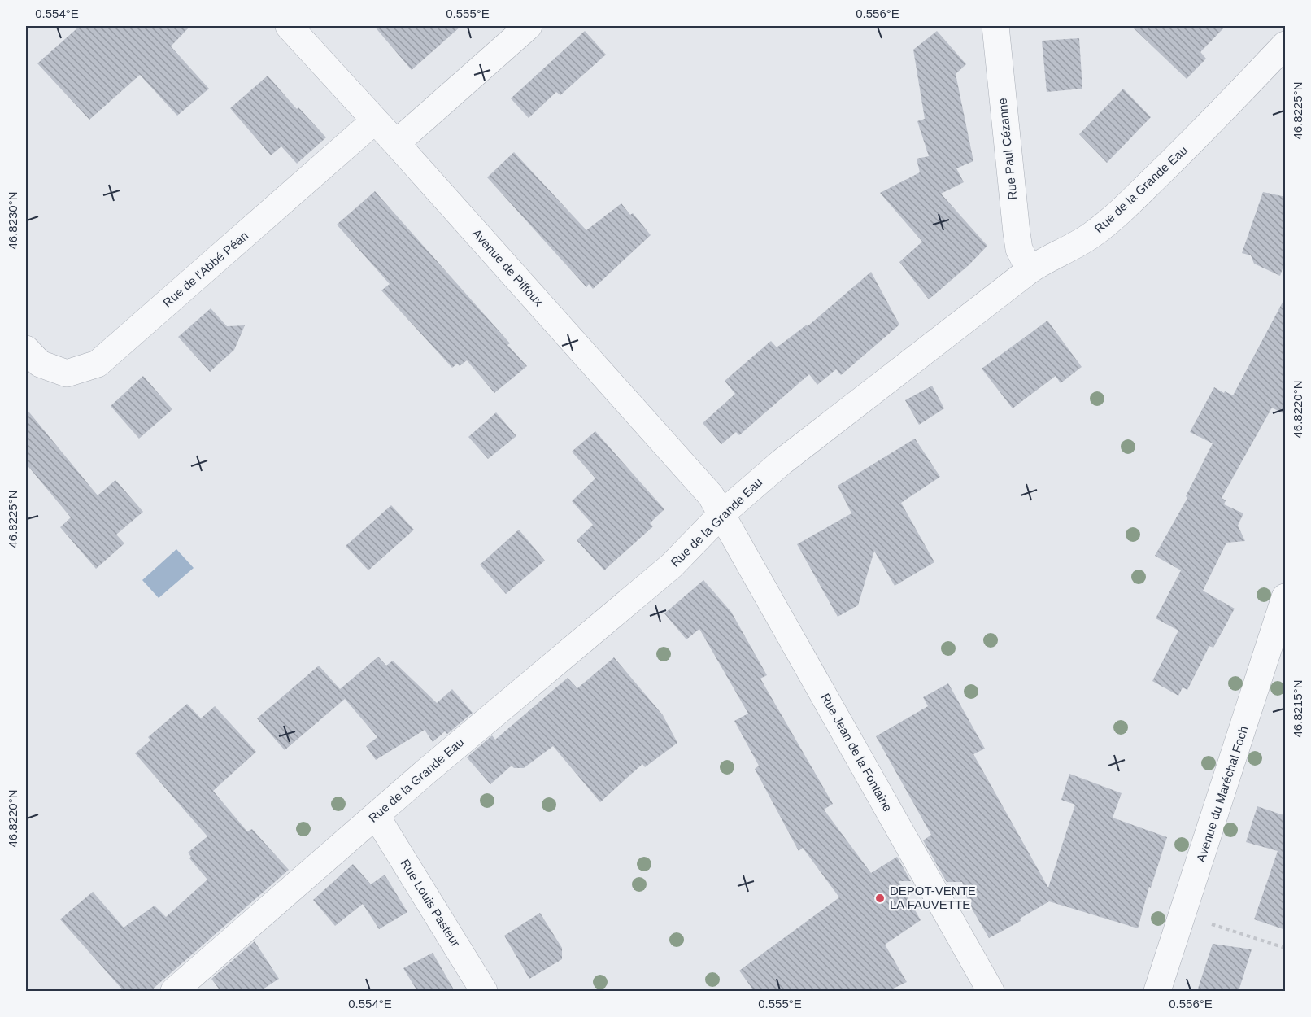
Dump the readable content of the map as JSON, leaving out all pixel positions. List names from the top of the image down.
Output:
{
  "streets": {
    "street": [
      "Rue Paul Cézanne",
      "Rue de la Grande Eau",
      "Avenue de Piffoux",
      "Rue de l'Abbé Péan",
      "Rue Jean de la Fontaine",
      "Avenue du Maréchal Foch",
      "Rue Louis Pasteur"
    ]
  },
  "crossings": [
    ["Rue Paul Cézanne", "Rue de la Grande Eau"],
    ["Rue de la Grande Eau", "Avenue de Piffoux"],
    ["Rue de la Grande Eau", "Rue Jean de la Fontaine"],
    ["Rue de la Grande Eau", "Rue Louis Pasteur"],
    ["Avenue de Piffoux", "Rue de l'Abbé Péan"],
    ["Avenue de Piffoux", "Rue Jean de la Fontaine"]
  ],
  "places": ["DEPOT-VENTE LA FAUVETTE"],
  "coordinates": [
    "0.554°E",
    "0.555°E",
    "0.556°E",
    "46.8225°N",
    "46.8230°N",
    "46.8220°N",
    "46.8215°N"
  ]
}
